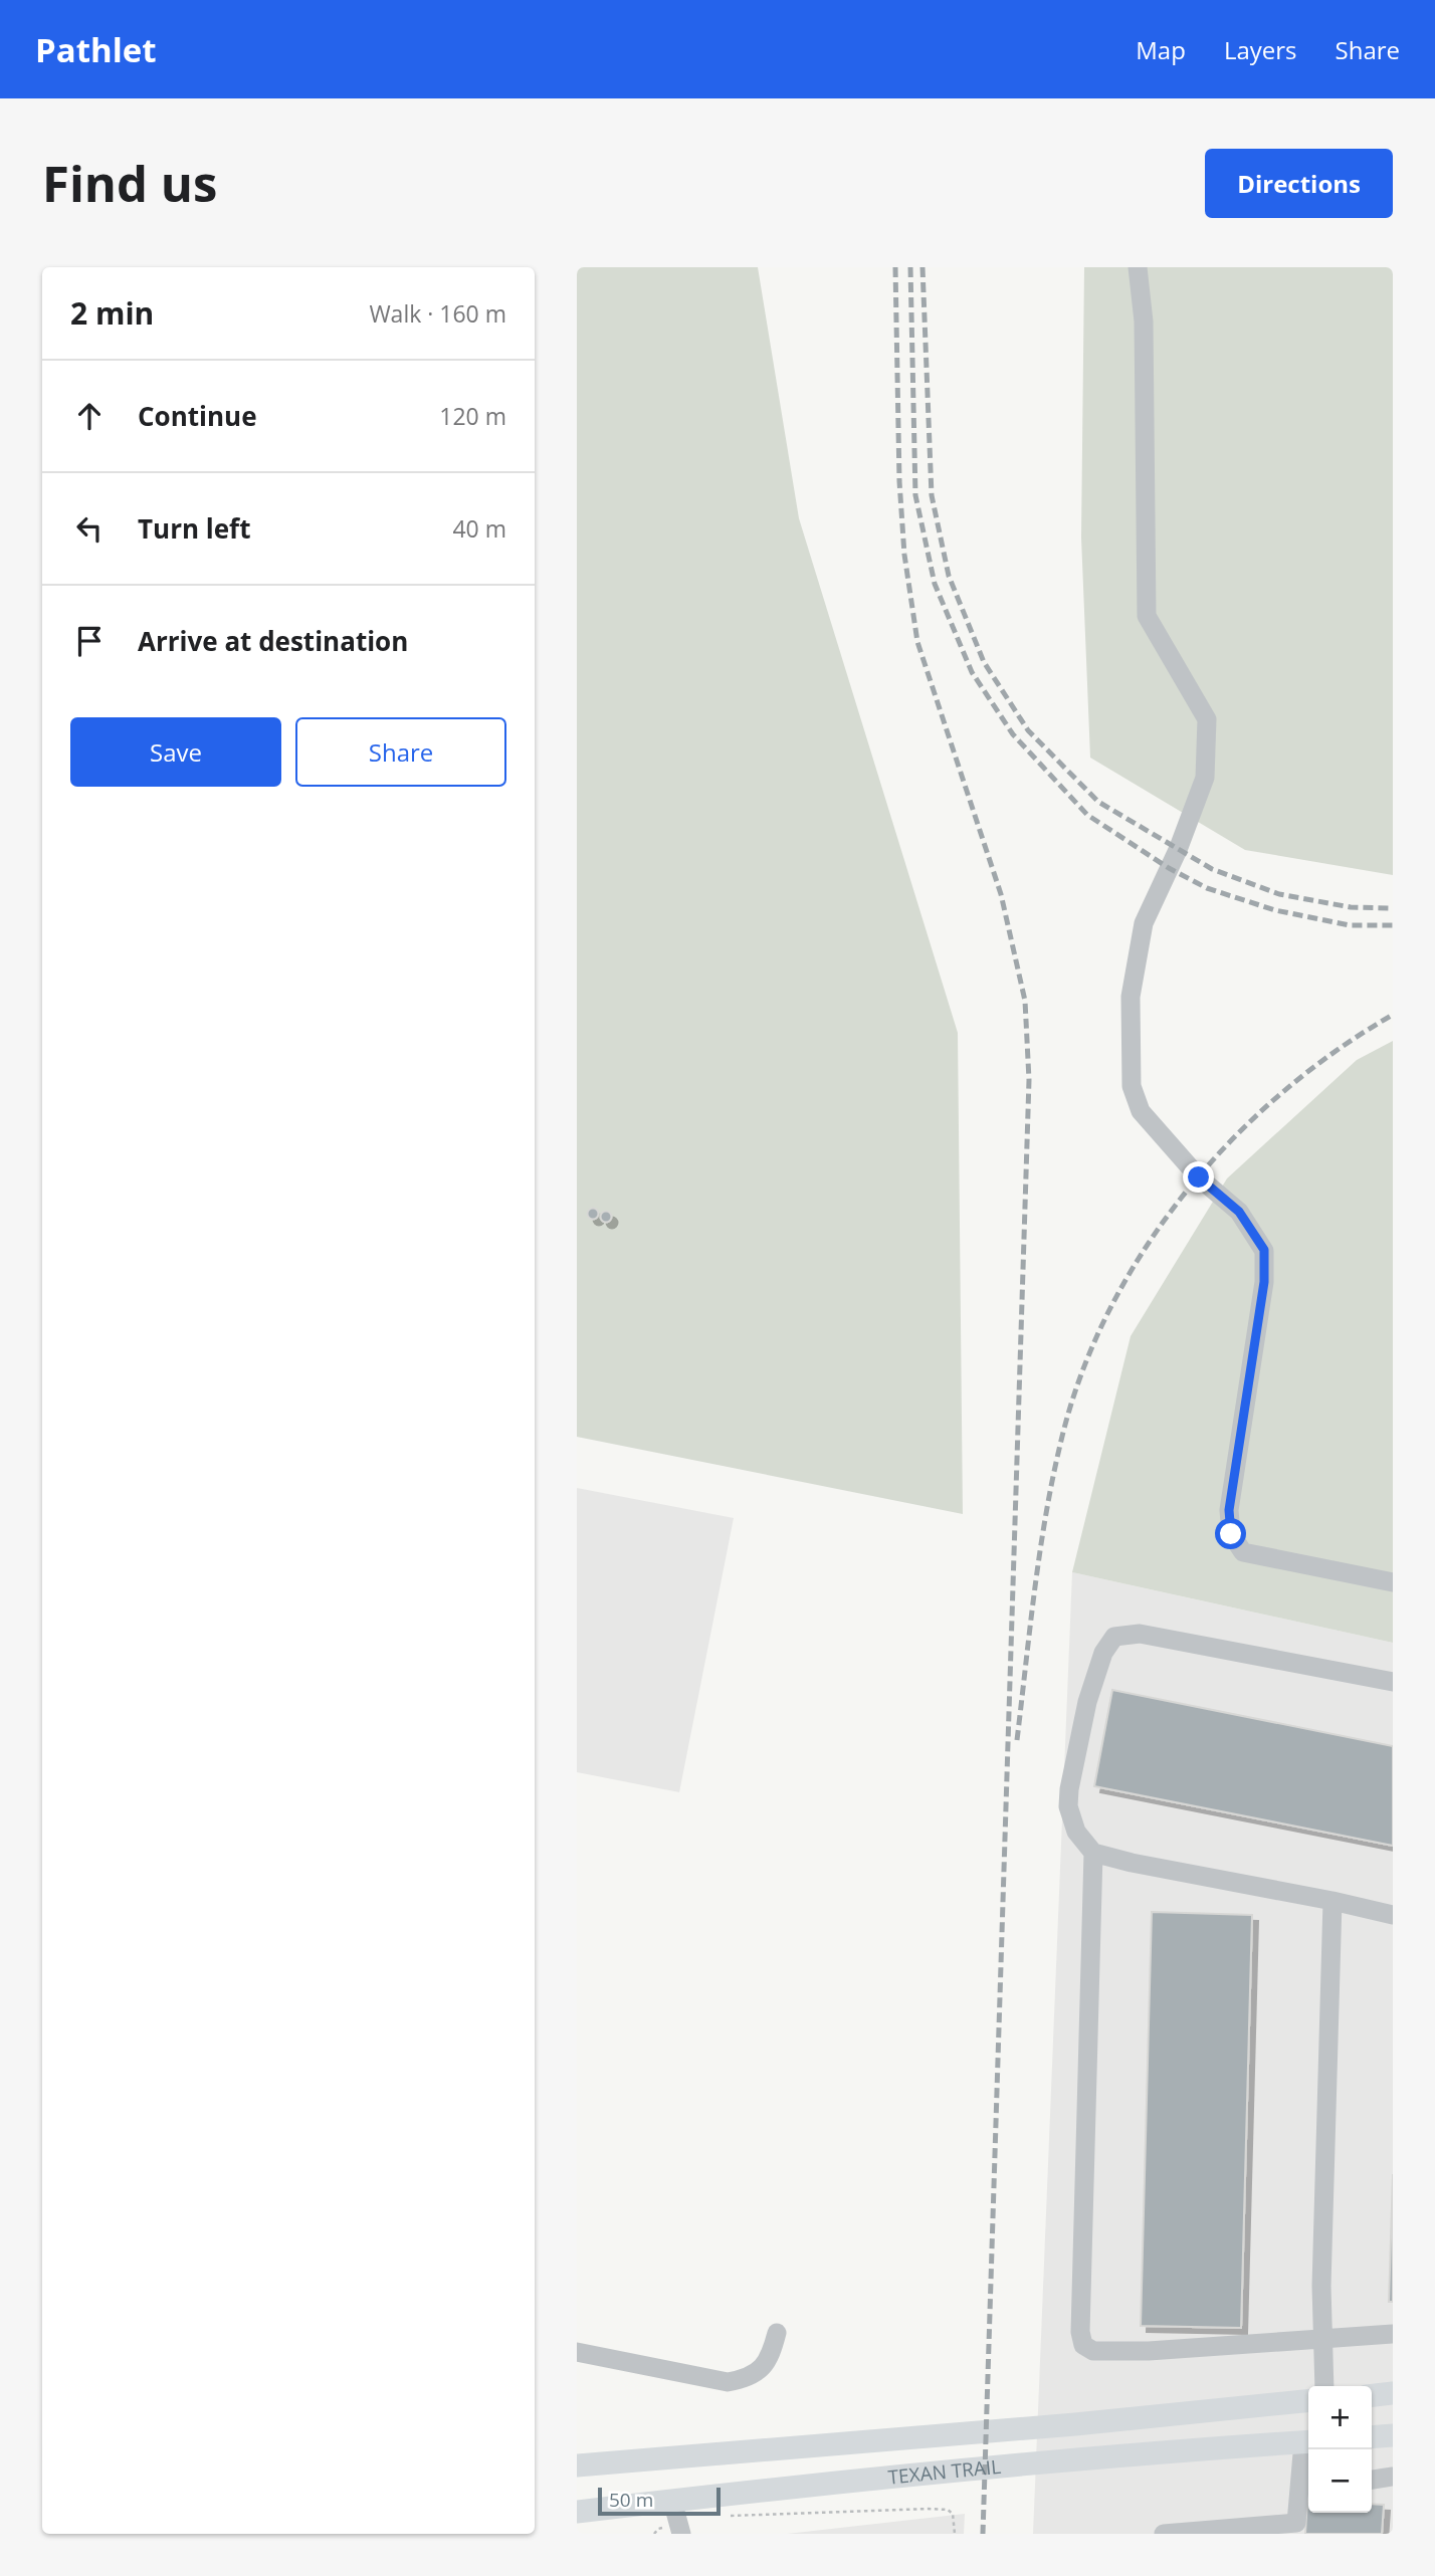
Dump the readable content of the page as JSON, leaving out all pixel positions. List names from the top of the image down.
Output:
{
  "streets": {
    "main road": ["TEXAN TRAIL"]
  },
  "scale_bar": "50 m",
  "page": {
    "header": "Pathlet",
    "nav": ["Map", "Layers", "Share"],
    "buttons": [
      "Directions",
      ["Save", "Share"]
    ],
    "title": "Find us",
    "heading": ["2 min", "Walk · 160 m"],
    "list": [
      ["Continue", "120 m"],
      ["Turn left", "40 m"],
      "Arrive at destination"
    ],
    "map_buttons": ["+", "−"],
    "scale": "50 m"
  }
}
